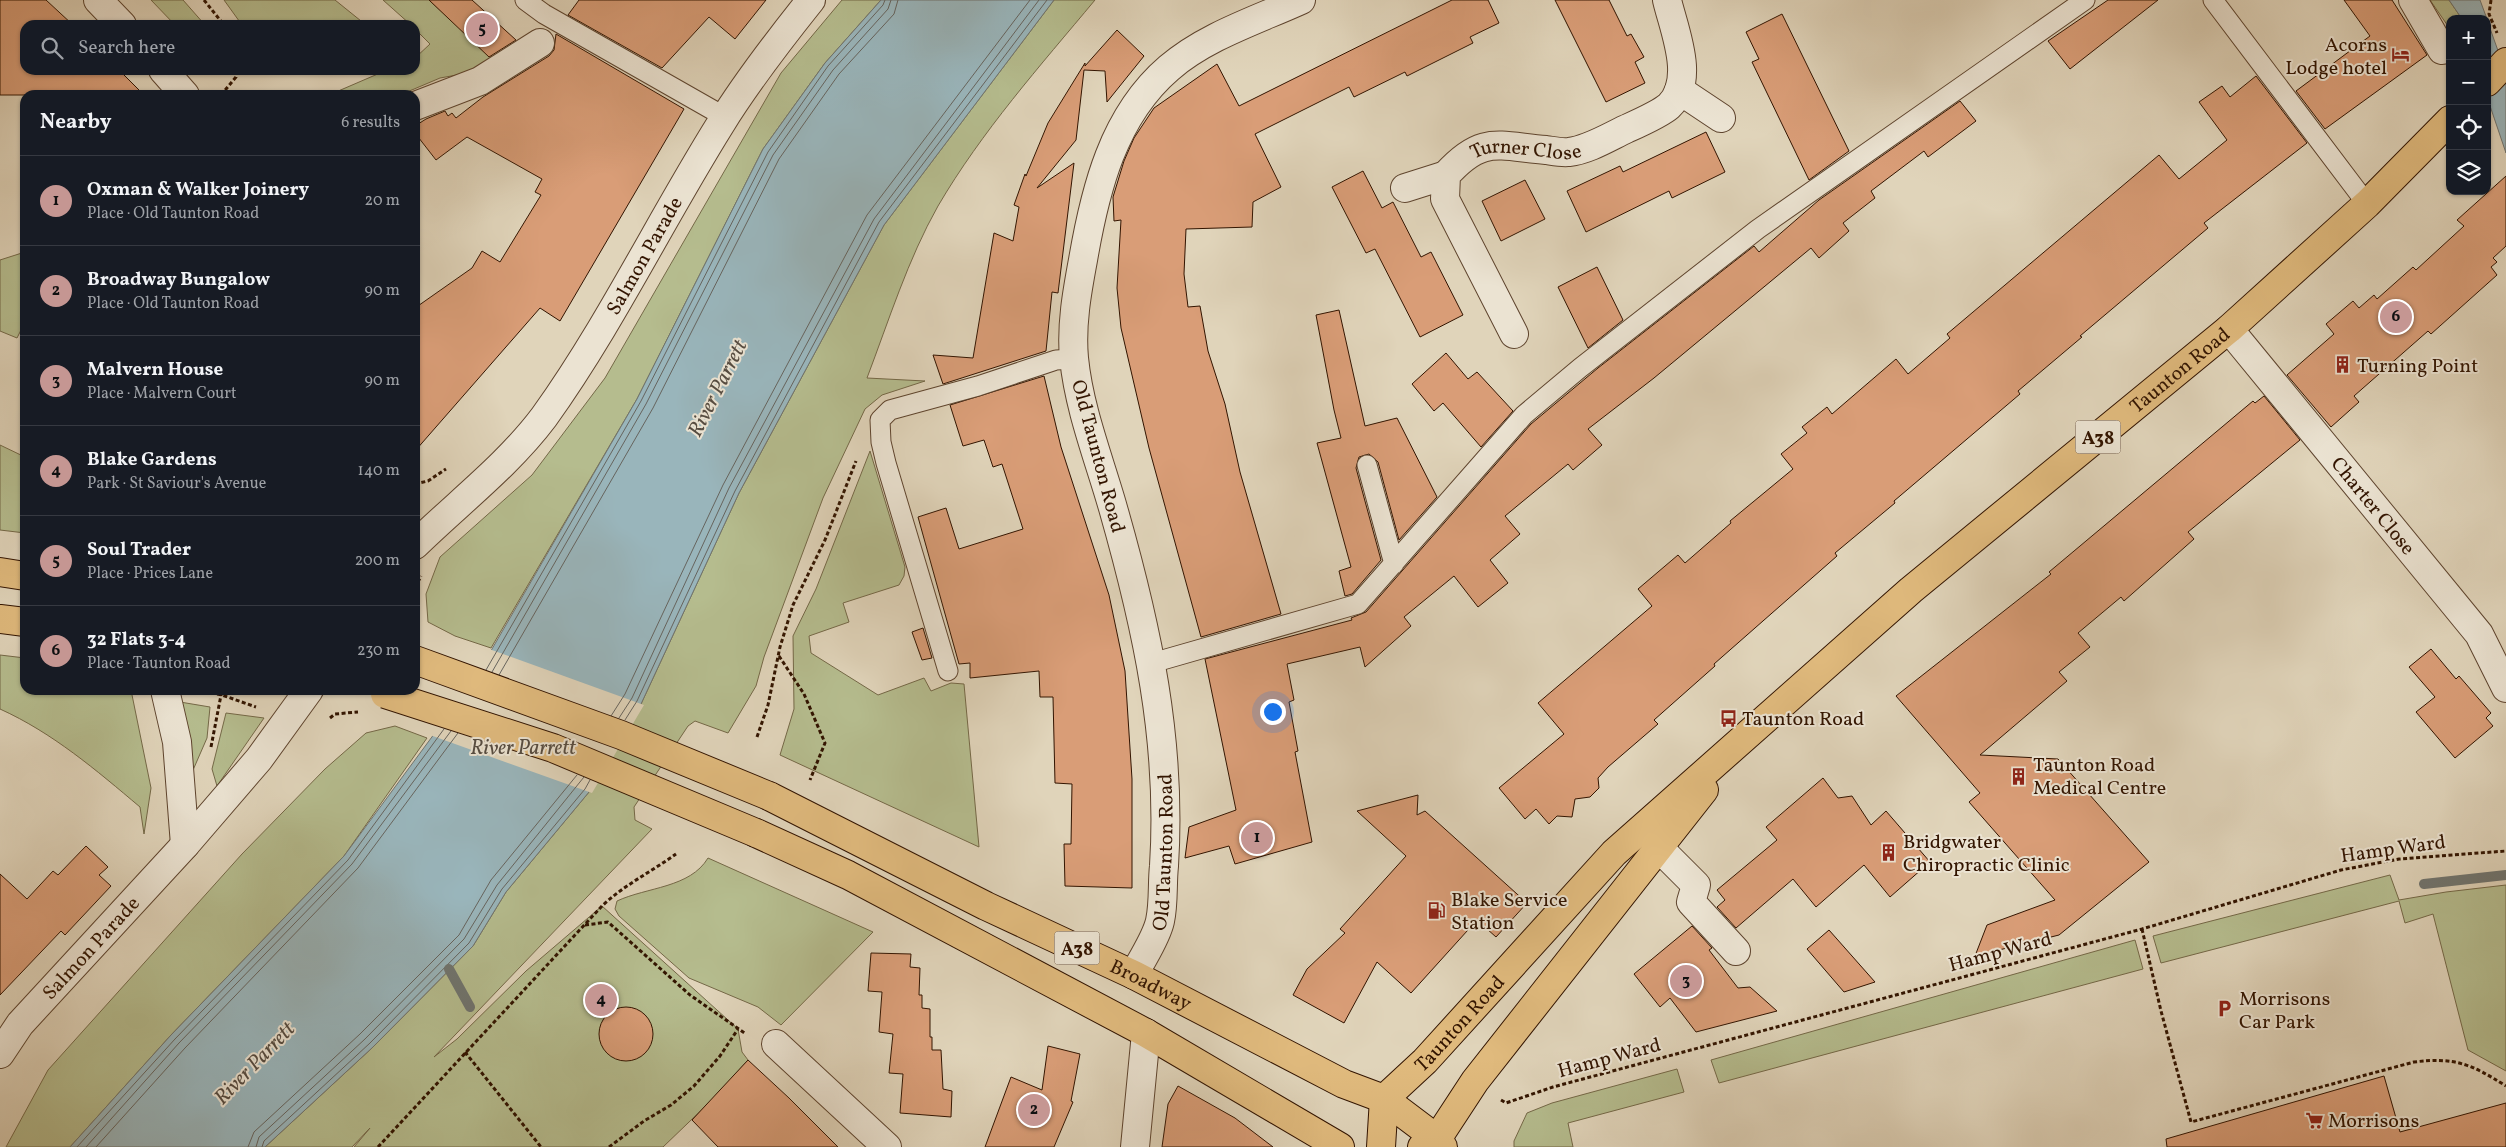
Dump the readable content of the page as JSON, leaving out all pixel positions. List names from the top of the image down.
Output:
{
  "streets": {
    "main road": ["Taunton Road", "A38", "Broadway"],
    "street": [
      "Turner Close",
      "Salmon Parade",
      "Old Taunton Road",
      "Charter Close"
    ],
    "path": ["Hamp Ward"]
  },
  "crossings": [
    ["Taunton Road", "Charter Close"],
    ["Taunton Road", "Broadway"],
    ["Old Taunton Road", "Broadway"]
  ],
  "water": ["River Parrett"],
  "places": {
    "hotel": ["Acorns Lodge hotel"],
    "building": ["Turning Point", "Taunton Road Medical Centre", "Bridgwater Chiropractic Clinic"],
    "bus stop": ["Taunton Road"],
    "fuel station": ["Blake Service Station"],
    "parking": ["Morrisons Car Park"],
    "supermarket": ["Morrisons"]
  },
  "page": {
    "pins": [
      "5",
      "6",
      "1",
      "3",
      "4",
      "2"
    ],
    "map_buttons": ["+", "−"],
    "search": "Search here",
    "heading": ["Nearby", "6 results"],
    "list": [
      {
        "mark": "1",
        "name": "Oxman & Walker Joinery",
        "note": "Place · Old Taunton Road",
        "value": "20 m"
      },
      {
        "mark": "2",
        "name": "Broadway Bungalow",
        "note": "Place · Old Taunton Road",
        "value": "90 m"
      },
      {
        "mark": "3",
        "name": "Malvern House",
        "note": "Place · Malvern Court",
        "value": "90 m"
      },
      {
        "mark": "4",
        "name": "Blake Gardens",
        "note": "Park · St Saviour's Avenue",
        "value": "140 m"
      },
      {
        "mark": "5",
        "name": "Soul Trader",
        "note": "Place · Prices Lane",
        "value": "200 m"
      },
      {
        "mark": "6",
        "name": "32 Flats 3-4",
        "note": "Place · Taunton Road",
        "value": "230 m"
      }
    ]
  }
}
